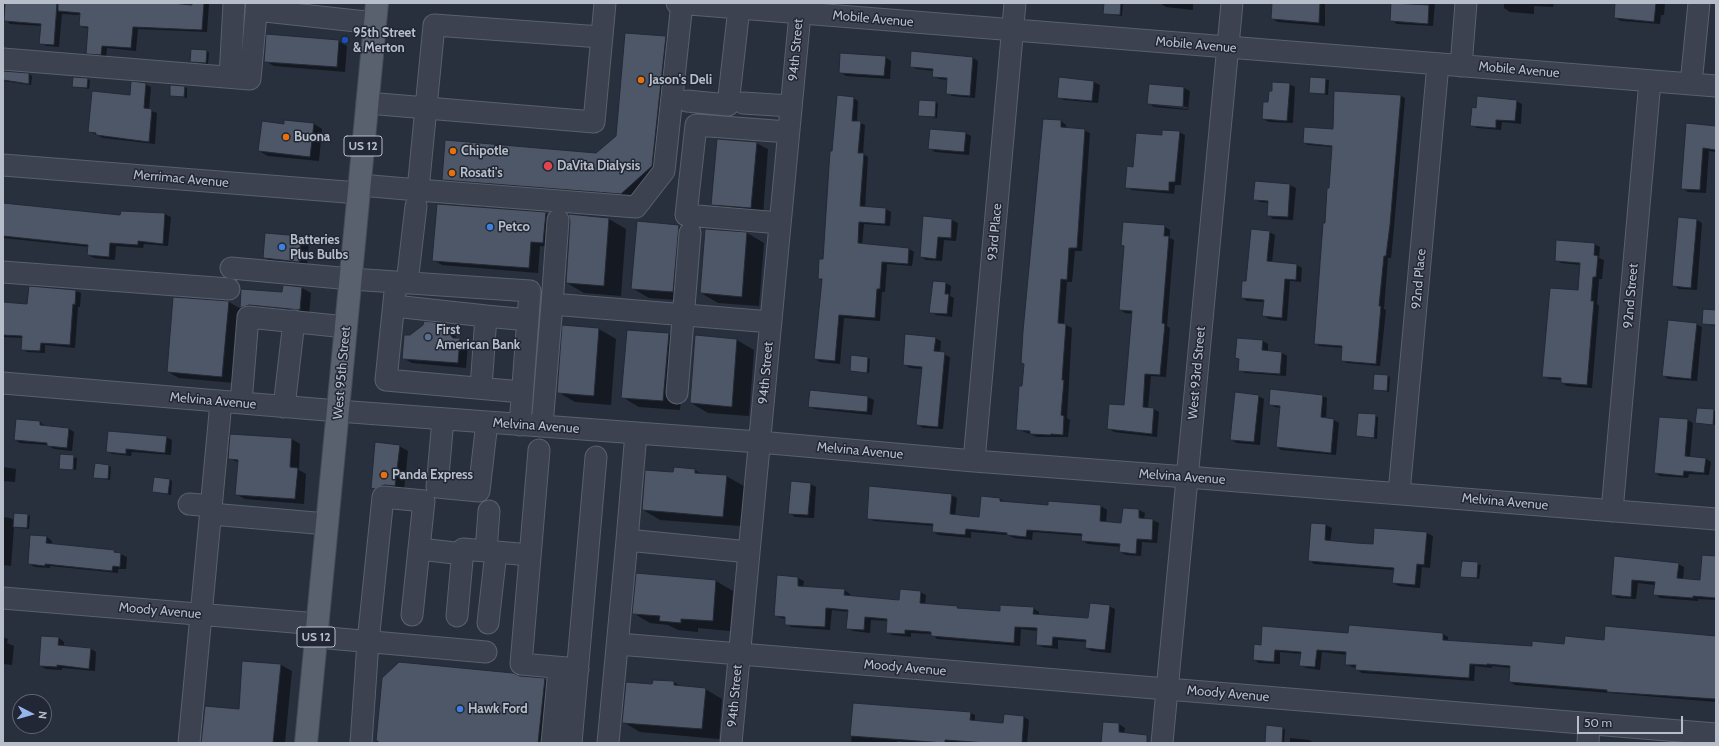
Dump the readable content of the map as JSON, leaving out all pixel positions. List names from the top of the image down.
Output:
{
  "streets": {
    "main road": ["US 12", "West 95th Street"],
    "street": [
      "Mobile Avenue",
      "94th Street",
      "Merrimac Avenue",
      "93rd Place",
      "92nd Place",
      "92nd Street",
      "West 93rd Street",
      "Melvina Avenue",
      "Moody Avenue"
    ]
  },
  "crossings": [
    ["Mobile Avenue", "94th Street"],
    ["Mobile Avenue", "Merrimac Avenue"],
    ["Mobile Avenue", "93rd Place"],
    ["Mobile Avenue", "92nd Place"],
    ["Mobile Avenue", "92nd Street"],
    ["Mobile Avenue", "West 93rd Street"],
    ["94th Street", "Melvina Avenue"],
    ["94th Street", "Moody Avenue"],
    ["Merrimac Avenue", "West 95th Street"],
    ["93rd Place", "Melvina Avenue"],
    ["92nd Place", "Melvina Avenue"],
    ["92nd Street", "Melvina Avenue"],
    ["West 95th Street", "Melvina Avenue"],
    ["West 95th Street", "Moody Avenue"],
    ["West 93rd Street", "Melvina Avenue"],
    ["West 93rd Street", "Moody Avenue"]
  ],
  "places": [
    "95th Street & Merton",
    "Jason's Deli",
    "Buona",
    "Chipotle",
    "DaVita Dialysis",
    "Rosati's",
    "Petco",
    "Batteries Plus Bulbs",
    "First American Bank",
    "Panda Express",
    "Hawk Ford"
  ],
  "scale_bar": "50 m",
  "north": "right"
}
